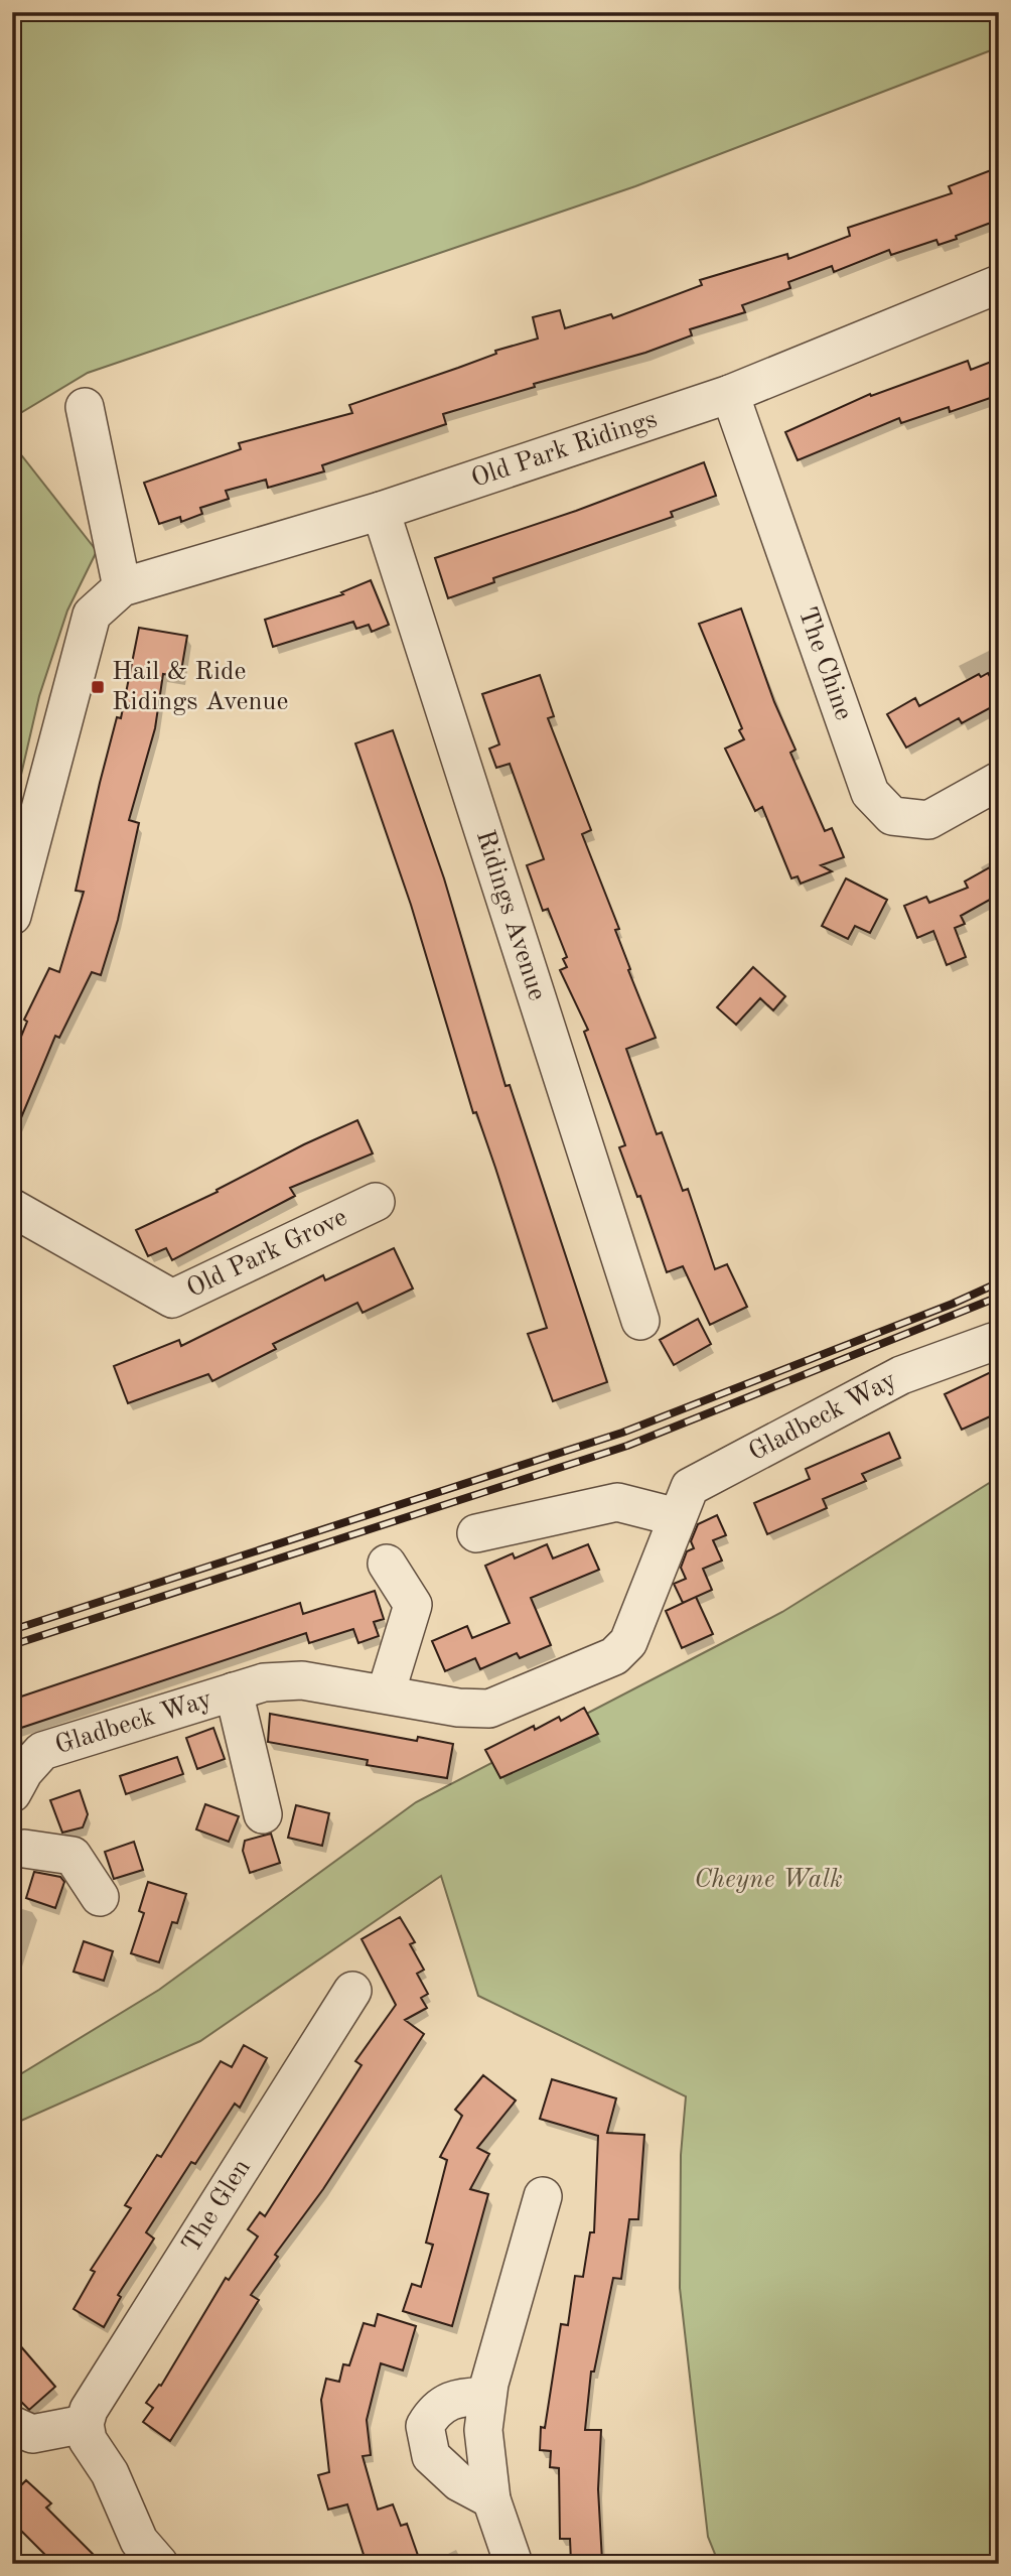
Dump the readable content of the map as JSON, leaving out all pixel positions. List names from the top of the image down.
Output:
{
  "streets": {
    "street": [
      "Old Park Ridings",
      "The Chine",
      "Ridings Avenue",
      "Old Park Grove",
      "Gladbeck Way",
      "The Glen"
    ]
  },
  "crossings": [
    ["Old Park Ridings", "The Chine"],
    ["Old Park Ridings", "Ridings Avenue"]
  ],
  "parks": ["Cheyne Walk"],
  "places": {
    "transit": ["Hail & Ride Ridings Avenue"]
  }
}
